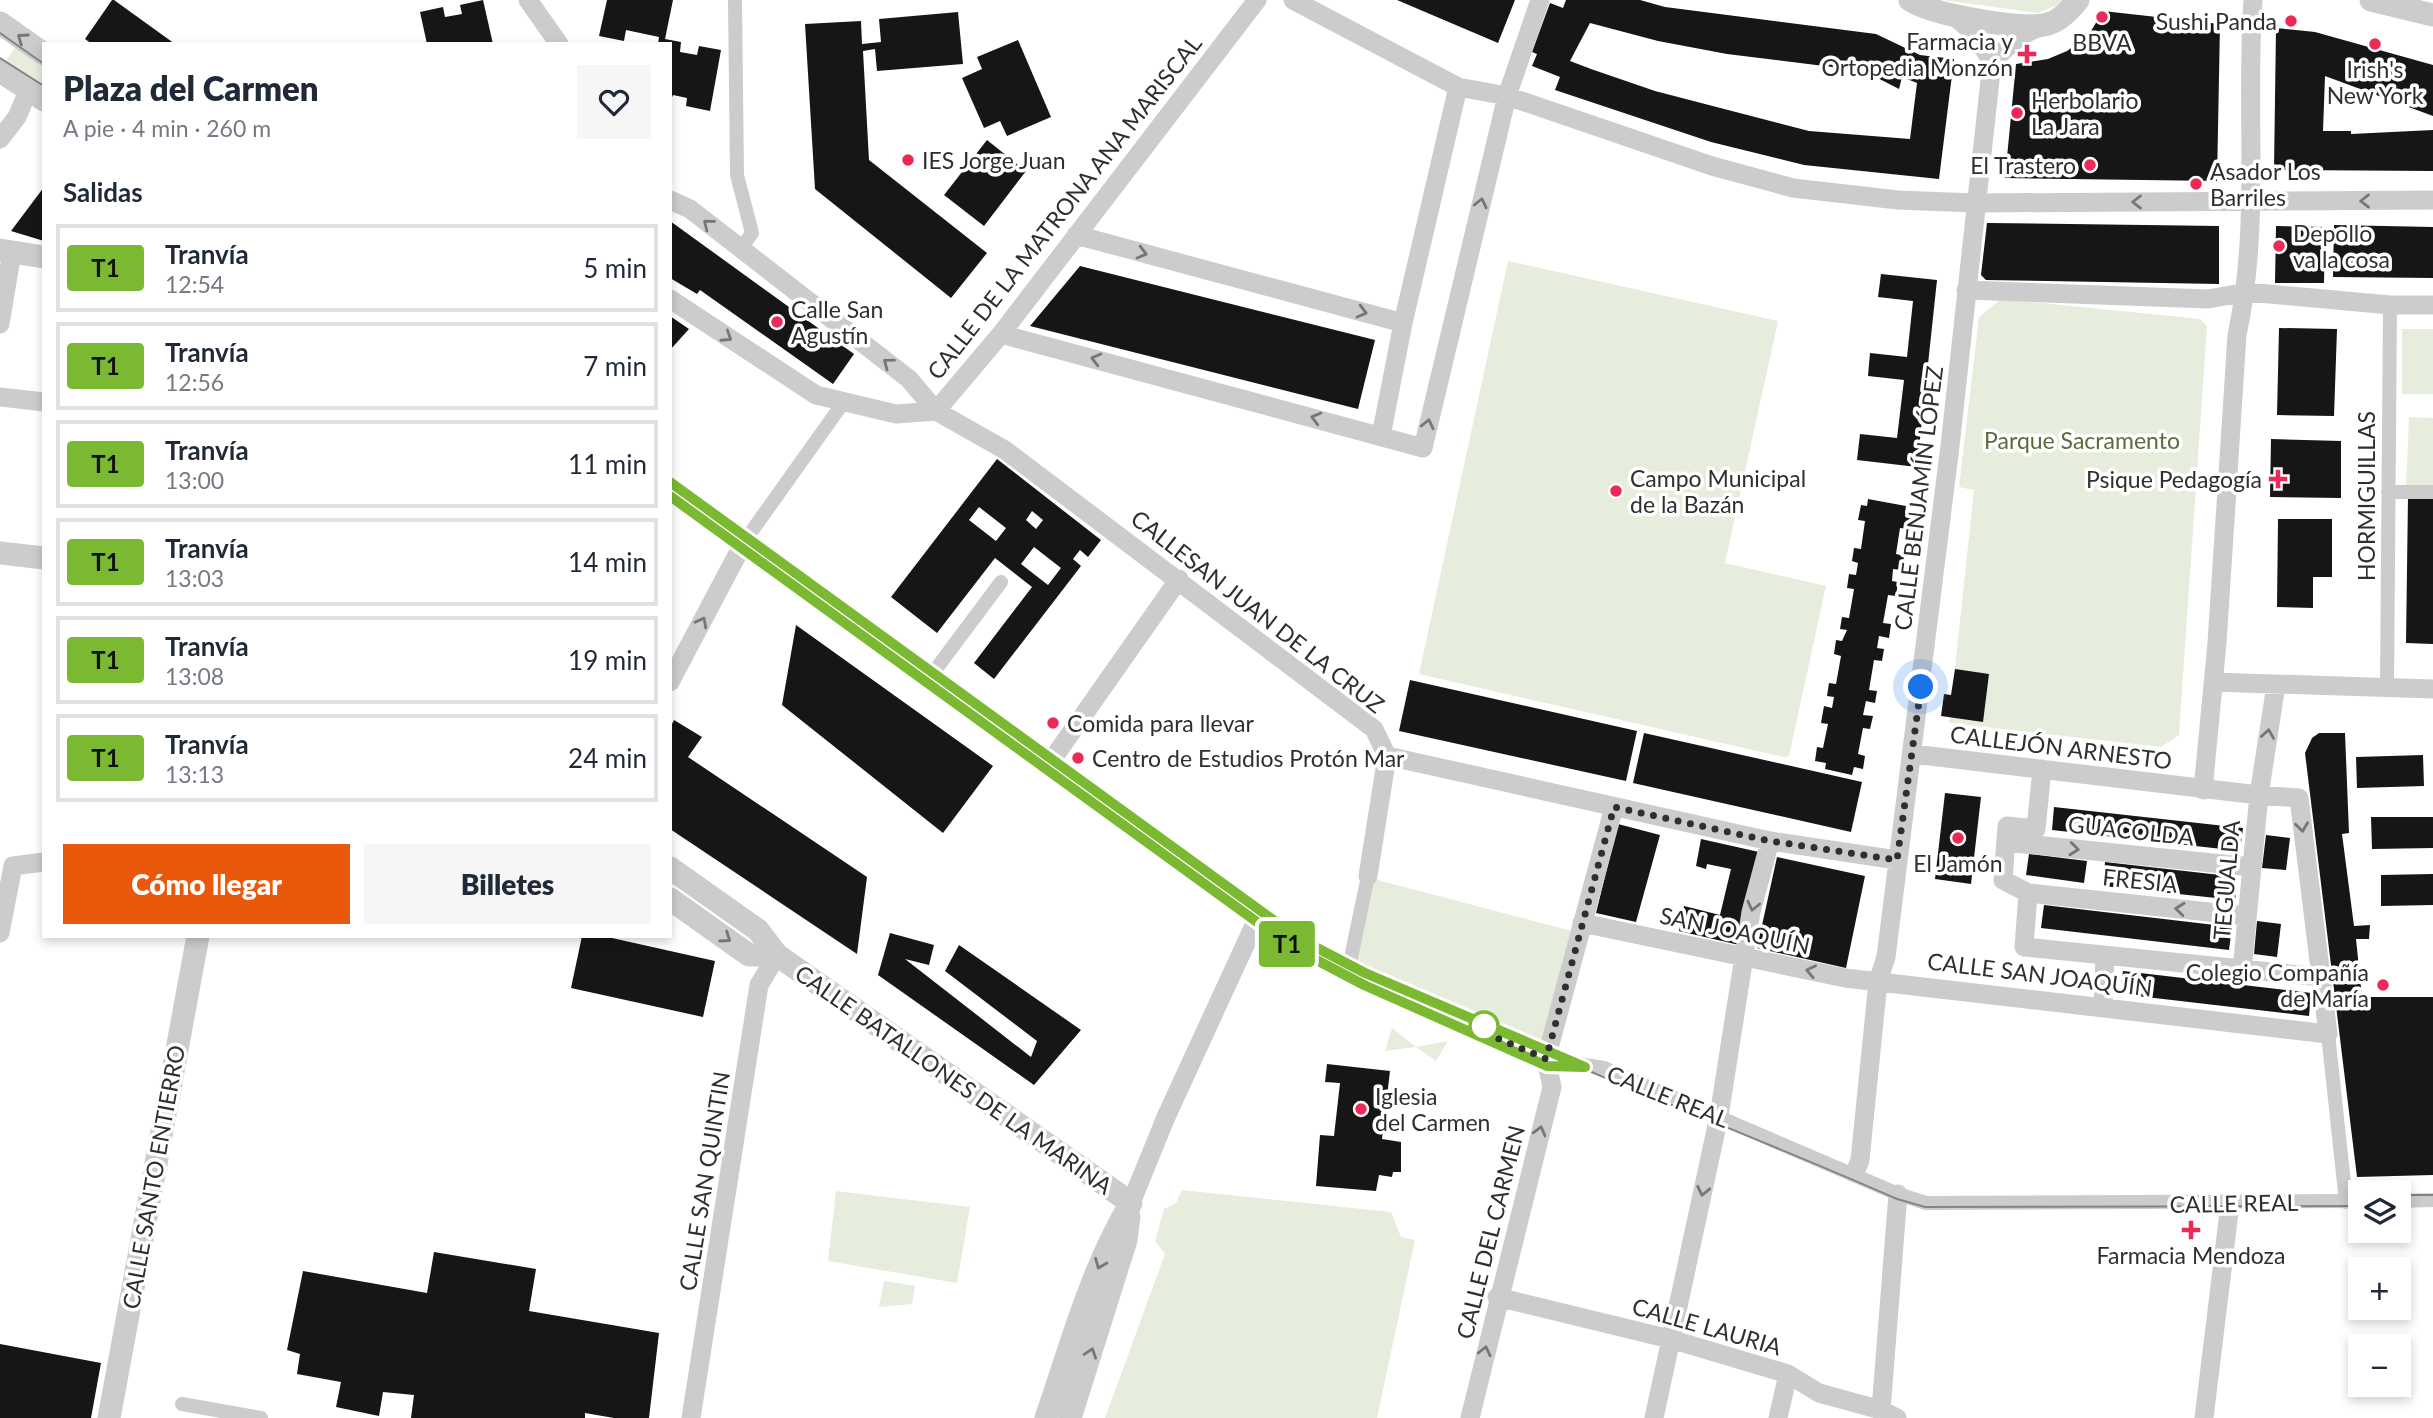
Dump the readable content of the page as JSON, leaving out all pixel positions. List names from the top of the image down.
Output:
{
  "streets": {
    "street": [
      "CALLE DE LA MATRONA ANA MARISCAL",
      "HORMIGUILLAS",
      "CALLE BENJAMÍN LÓPEZ",
      "CALLESAN JUAN DE LA CRUZ",
      "CALLEJÓN ARNESTO",
      "GUACOLDA",
      "FRESIA",
      "TEGUALDA",
      "SAN JOAQUÍN",
      "CALLE SAN JOAQUÍN",
      "CALLE BATALLONES DE LA MARINA",
      "CALLE REAL",
      "CALLE SANTO ENTIERRO",
      "CALLE SAN QUINTIN",
      "CALLE DEL CARMEN",
      "CALLE LAURIA"
    ]
  },
  "crossings": [
    ["CALLE DE LA MATRONA ANA MARISCAL", "CALLESAN JUAN DE LA CRUZ"],
    ["CALLE BENJAMÍN LÓPEZ", "CALLEJÓN ARNESTO"],
    ["CALLE BENJAMÍN LÓPEZ", "SAN JOAQUÍN"],
    ["CALLE BENJAMÍN LÓPEZ", "CALLE REAL"],
    ["CALLEJÓN ARNESTO", "TEGUALDA"],
    ["GUACOLDA", "TEGUALDA"],
    ["FRESIA", "TEGUALDA"],
    ["SAN JOAQUÍN", "CALLE SAN JOAQUÍN"],
    ["CALLE BATALLONES DE LA MARINA", "CALLE SAN QUINTIN"],
    ["CALLE REAL", "CALLE DEL CARMEN"],
    ["CALLE DEL CARMEN", "CALLE LAURIA"]
  ],
  "parks": ["Parque Sacramento"],
  "places": {
    "other": [
      "BBVA",
      "Sushi Panda",
      "Irish's New York",
      "Herbolario La Jara",
      "IES Jorge Juan",
      "El Trastero",
      "Asador Los Barriles",
      "Depollo va la cosa",
      "Calle San Agustín",
      "Campo Municipal de la Bazán",
      "Comida para llevar",
      "Centro de Estudios Protón Mar",
      "El Jamón",
      "Colegio Compañía de María",
      "Iglesia del Carmen"
    ],
    "health": ["Farmacia y Ortopedia Monzón", "Psique Pedagogía", "Farmacia Mendoza"]
  },
  "lines": ["tram line T1"],
  "page": {
    "on_map": "T1",
    "heading": [
      ["Plaza del Carmen", "A pie · 4 min · 260 m"],
      "Salidas"
    ],
    "list": [
      {
        "mark": "T1",
        "name": "Tranvía",
        "note": "12:54",
        "value": "5 min"
      },
      {
        "mark": "T1",
        "name": "Tranvía",
        "note": "12:56",
        "value": "7 min"
      },
      {
        "mark": "T1",
        "name": "Tranvía",
        "note": "13:00",
        "value": "11 min"
      },
      {
        "mark": "T1",
        "name": "Tranvía",
        "note": "13:03",
        "value": "14 min"
      },
      {
        "mark": "T1",
        "name": "Tranvía",
        "note": "13:08",
        "value": "19 min"
      },
      {
        "mark": "T1",
        "name": "Tranvía",
        "note": "13:13",
        "value": "24 min"
      }
    ],
    "buttons": ["Cómo llegar", "Billetes"],
    "map_buttons": ["+", "−"]
  }
}
